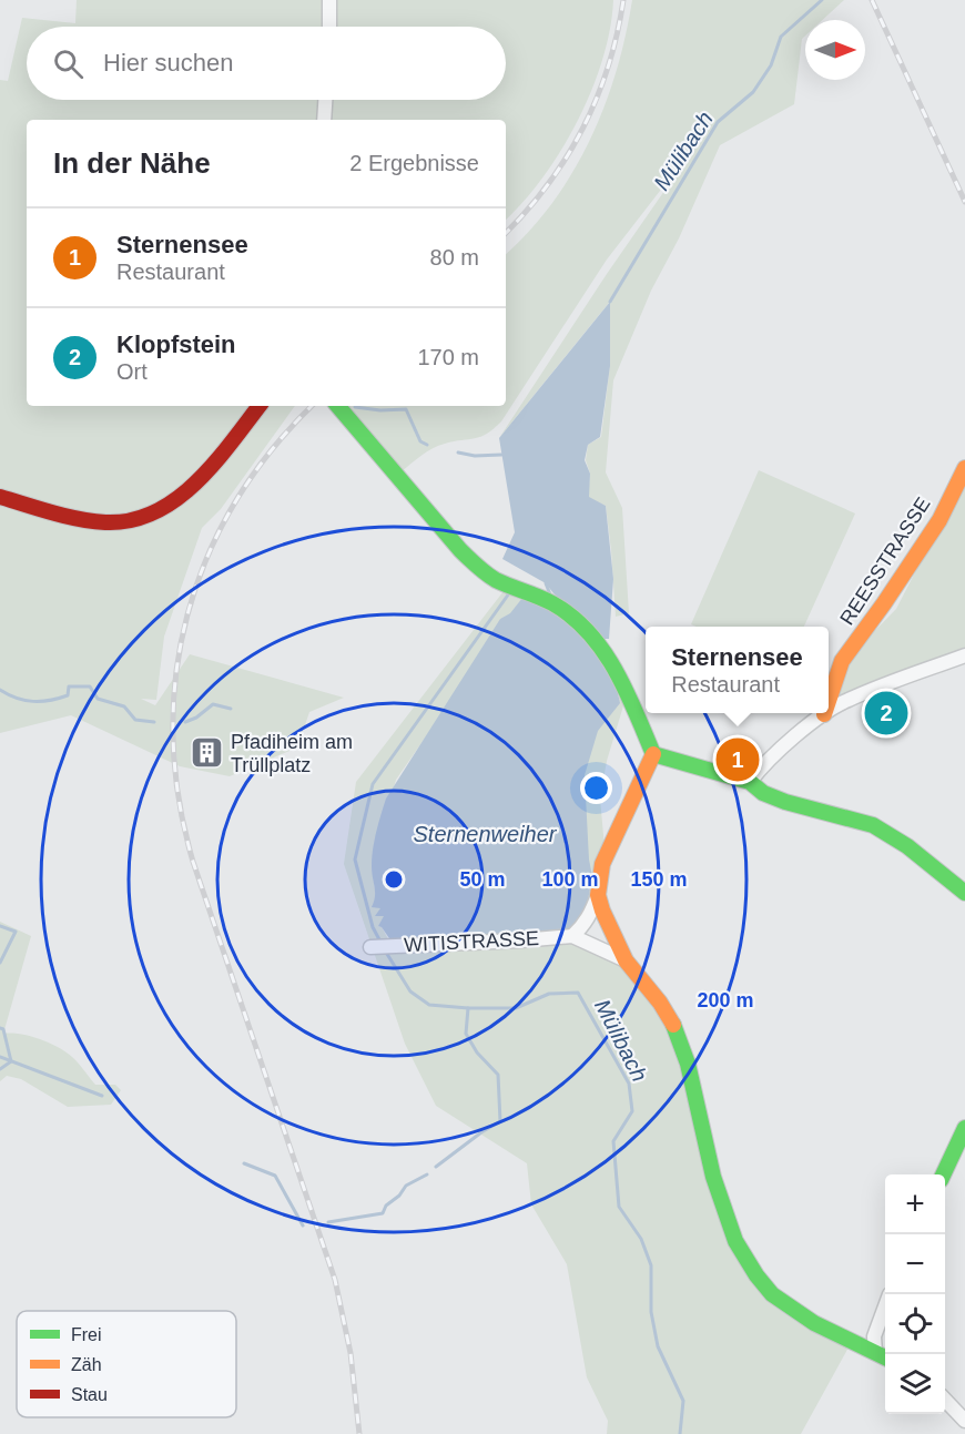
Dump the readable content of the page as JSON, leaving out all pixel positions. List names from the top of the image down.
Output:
{
  "streets": {
    "street": ["REESSTRASSE", "WITISTRASSE"]
  },
  "water": ["Mülibach", "Sternenweiher"],
  "places": {
    "building": ["Pfadiheim am Trüllplatz"]
  },
  "legend": ["Frei", "Zäh", "Stau"],
  "north": "right",
  "page": {
    "search": "Hier suchen",
    "heading": ["In der Nähe", "2 Ergebnisse"],
    "list": [
      {
        "mark": "1",
        "name": "Sternensee",
        "note": "Restaurant",
        "value": "80 m"
      },
      {
        "mark": "2",
        "name": "Klopfstein",
        "note": "Ort",
        "value": "170 m"
      }
    ],
    "popup": ["Sternensee", "Restaurant"],
    "pins": ["2", "1"],
    "map_buttons": ["+", "−"]
  },
  "rings": [
    "50 m",
    "100 m",
    "150 m",
    "200 m"
  ]
}
